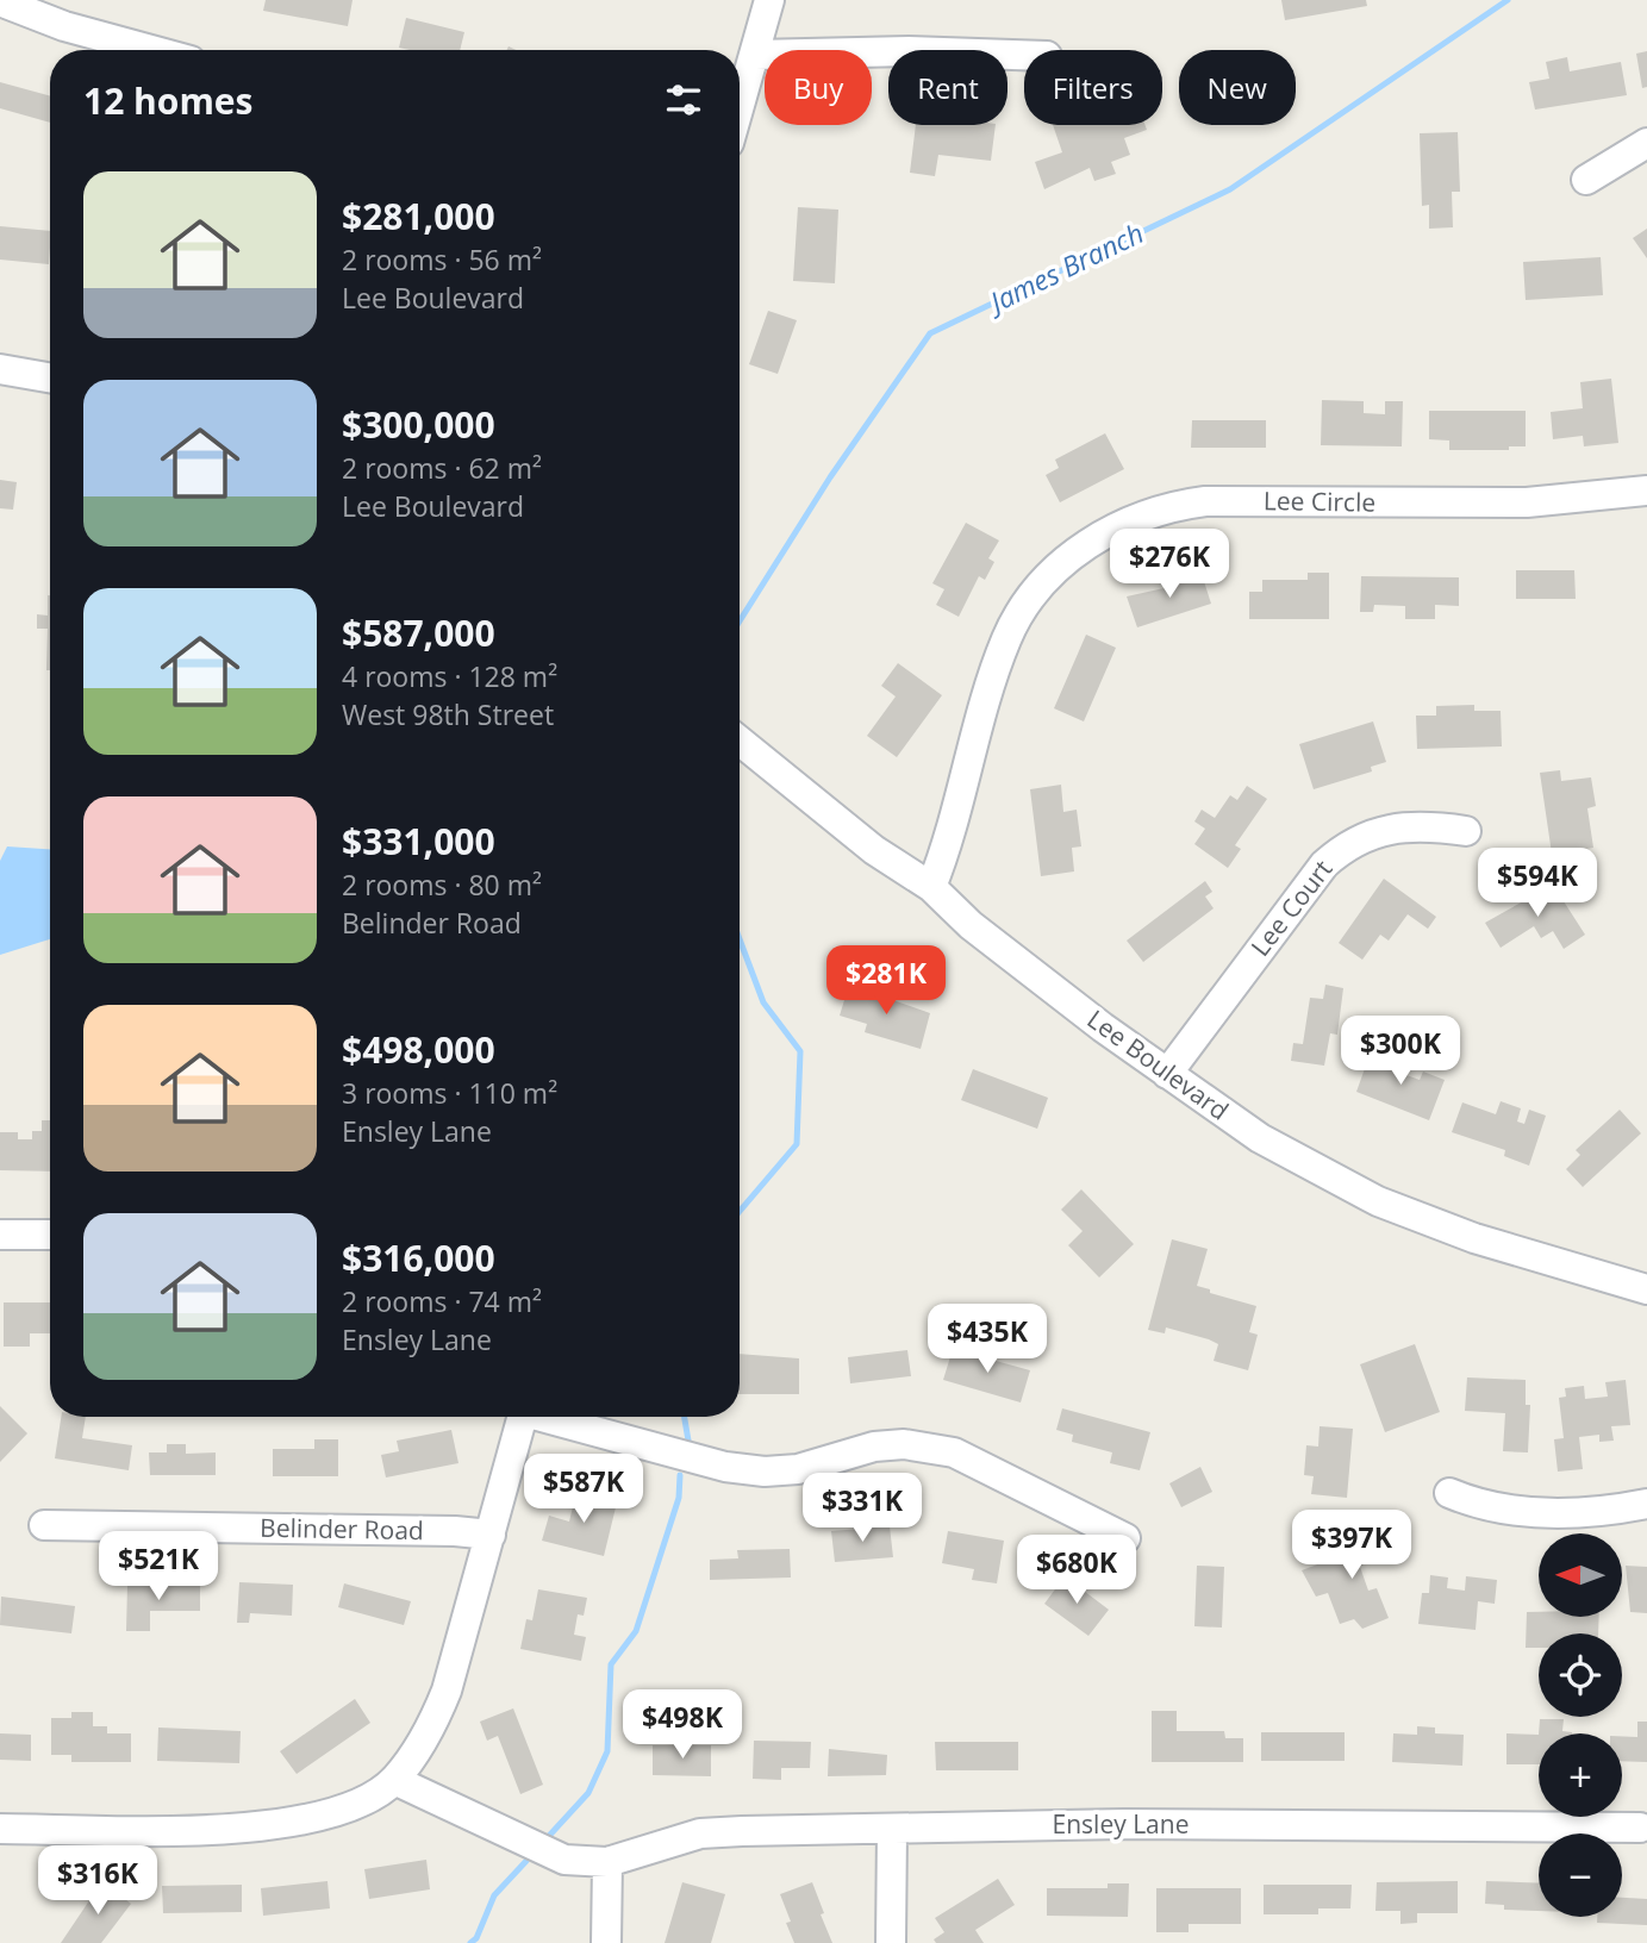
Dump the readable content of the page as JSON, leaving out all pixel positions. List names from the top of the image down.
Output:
{
  "streets": {
    "street": [
      "Lee Circle",
      "Lee Court",
      "Lee Boulevard",
      "Belinder Road",
      "Ensley Lane"
    ]
  },
  "crossings": [
    ["Lee Circle", "Lee Boulevard"],
    ["Lee Court", "Lee Boulevard"]
  ],
  "water": ["James Branch"],
  "north": "left",
  "page": {
    "chip": [
      "Buy",
      "Rent",
      "Filters",
      "New"
    ],
    "heading": "12 homes",
    "list": [
      {
        "name": "$281,000",
        "note": "2 rooms · 56 m² · Lee Boulevard"
      },
      {
        "name": "$300,000",
        "note": "2 rooms · 62 m² · Lee Boulevard"
      },
      {
        "name": "$587,000",
        "note": "4 rooms · 128 m² · West 98th Street"
      },
      {
        "name": "$331,000",
        "note": "2 rooms · 80 m² · Belinder Road"
      },
      {
        "name": "$498,000",
        "note": "3 rooms · 110 m² · Ensley Lane"
      },
      {
        "name": "$316,000",
        "note": "2 rooms · 74 m² · Ensley Lane"
      }
    ],
    "price": [
      "$276K",
      "$594K",
      "$281K",
      "$300K",
      "$435K",
      "$587K",
      "$331K",
      "$397K",
      "$521K",
      "$680K",
      "$498K",
      "$316K"
    ],
    "map_buttons": ["+", "−"]
  }
}
